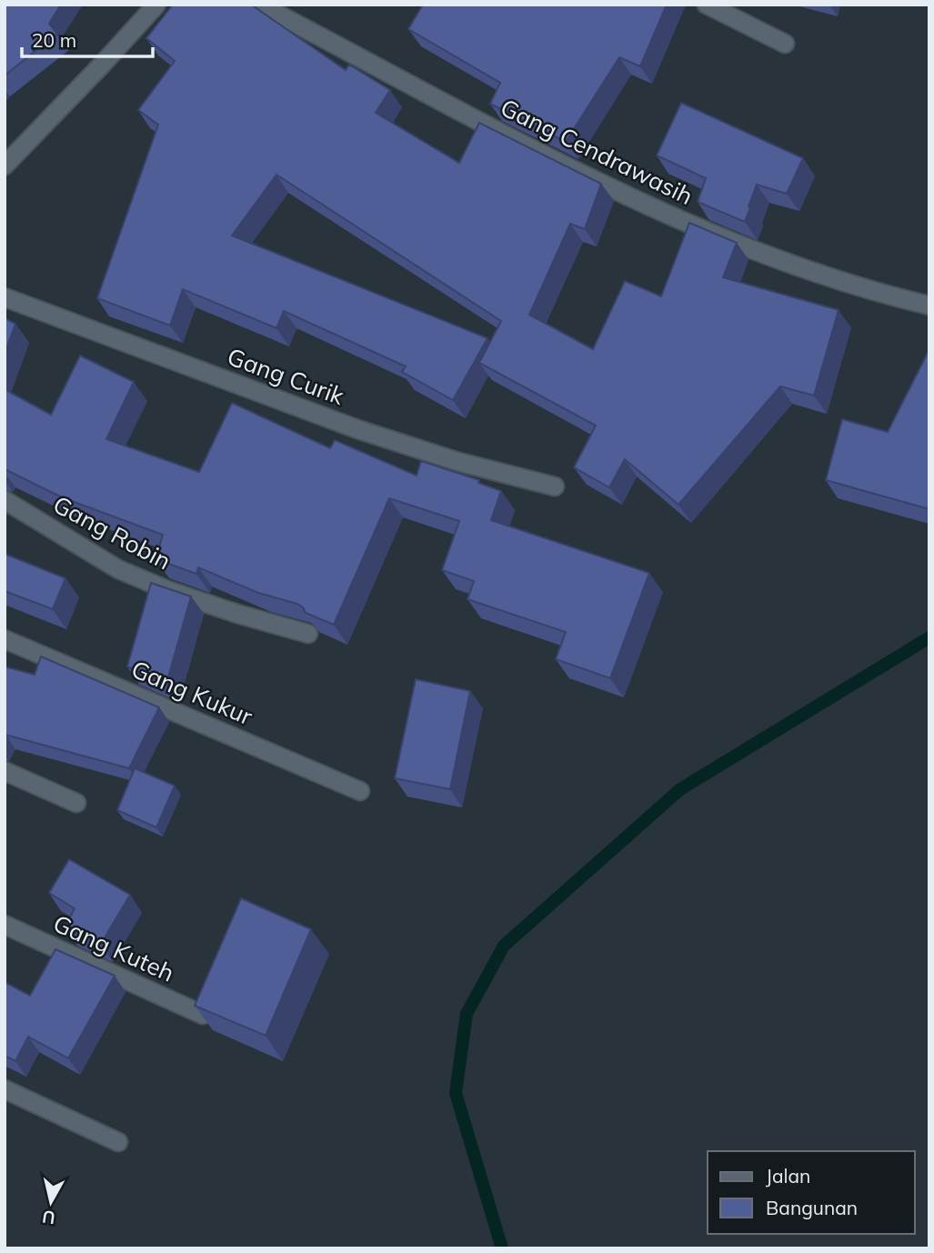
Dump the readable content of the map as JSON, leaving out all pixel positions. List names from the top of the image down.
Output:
{
  "streets": {
    "street": [
      "Gang Cendrawasih",
      "Gang Curik",
      "Gang Robin",
      "Gang Kukur",
      "Gang Kuteh"
    ]
  },
  "legend": ["Jalan", "Bangunan"],
  "scale_bar": "20 m",
  "north": "bottom"
}
